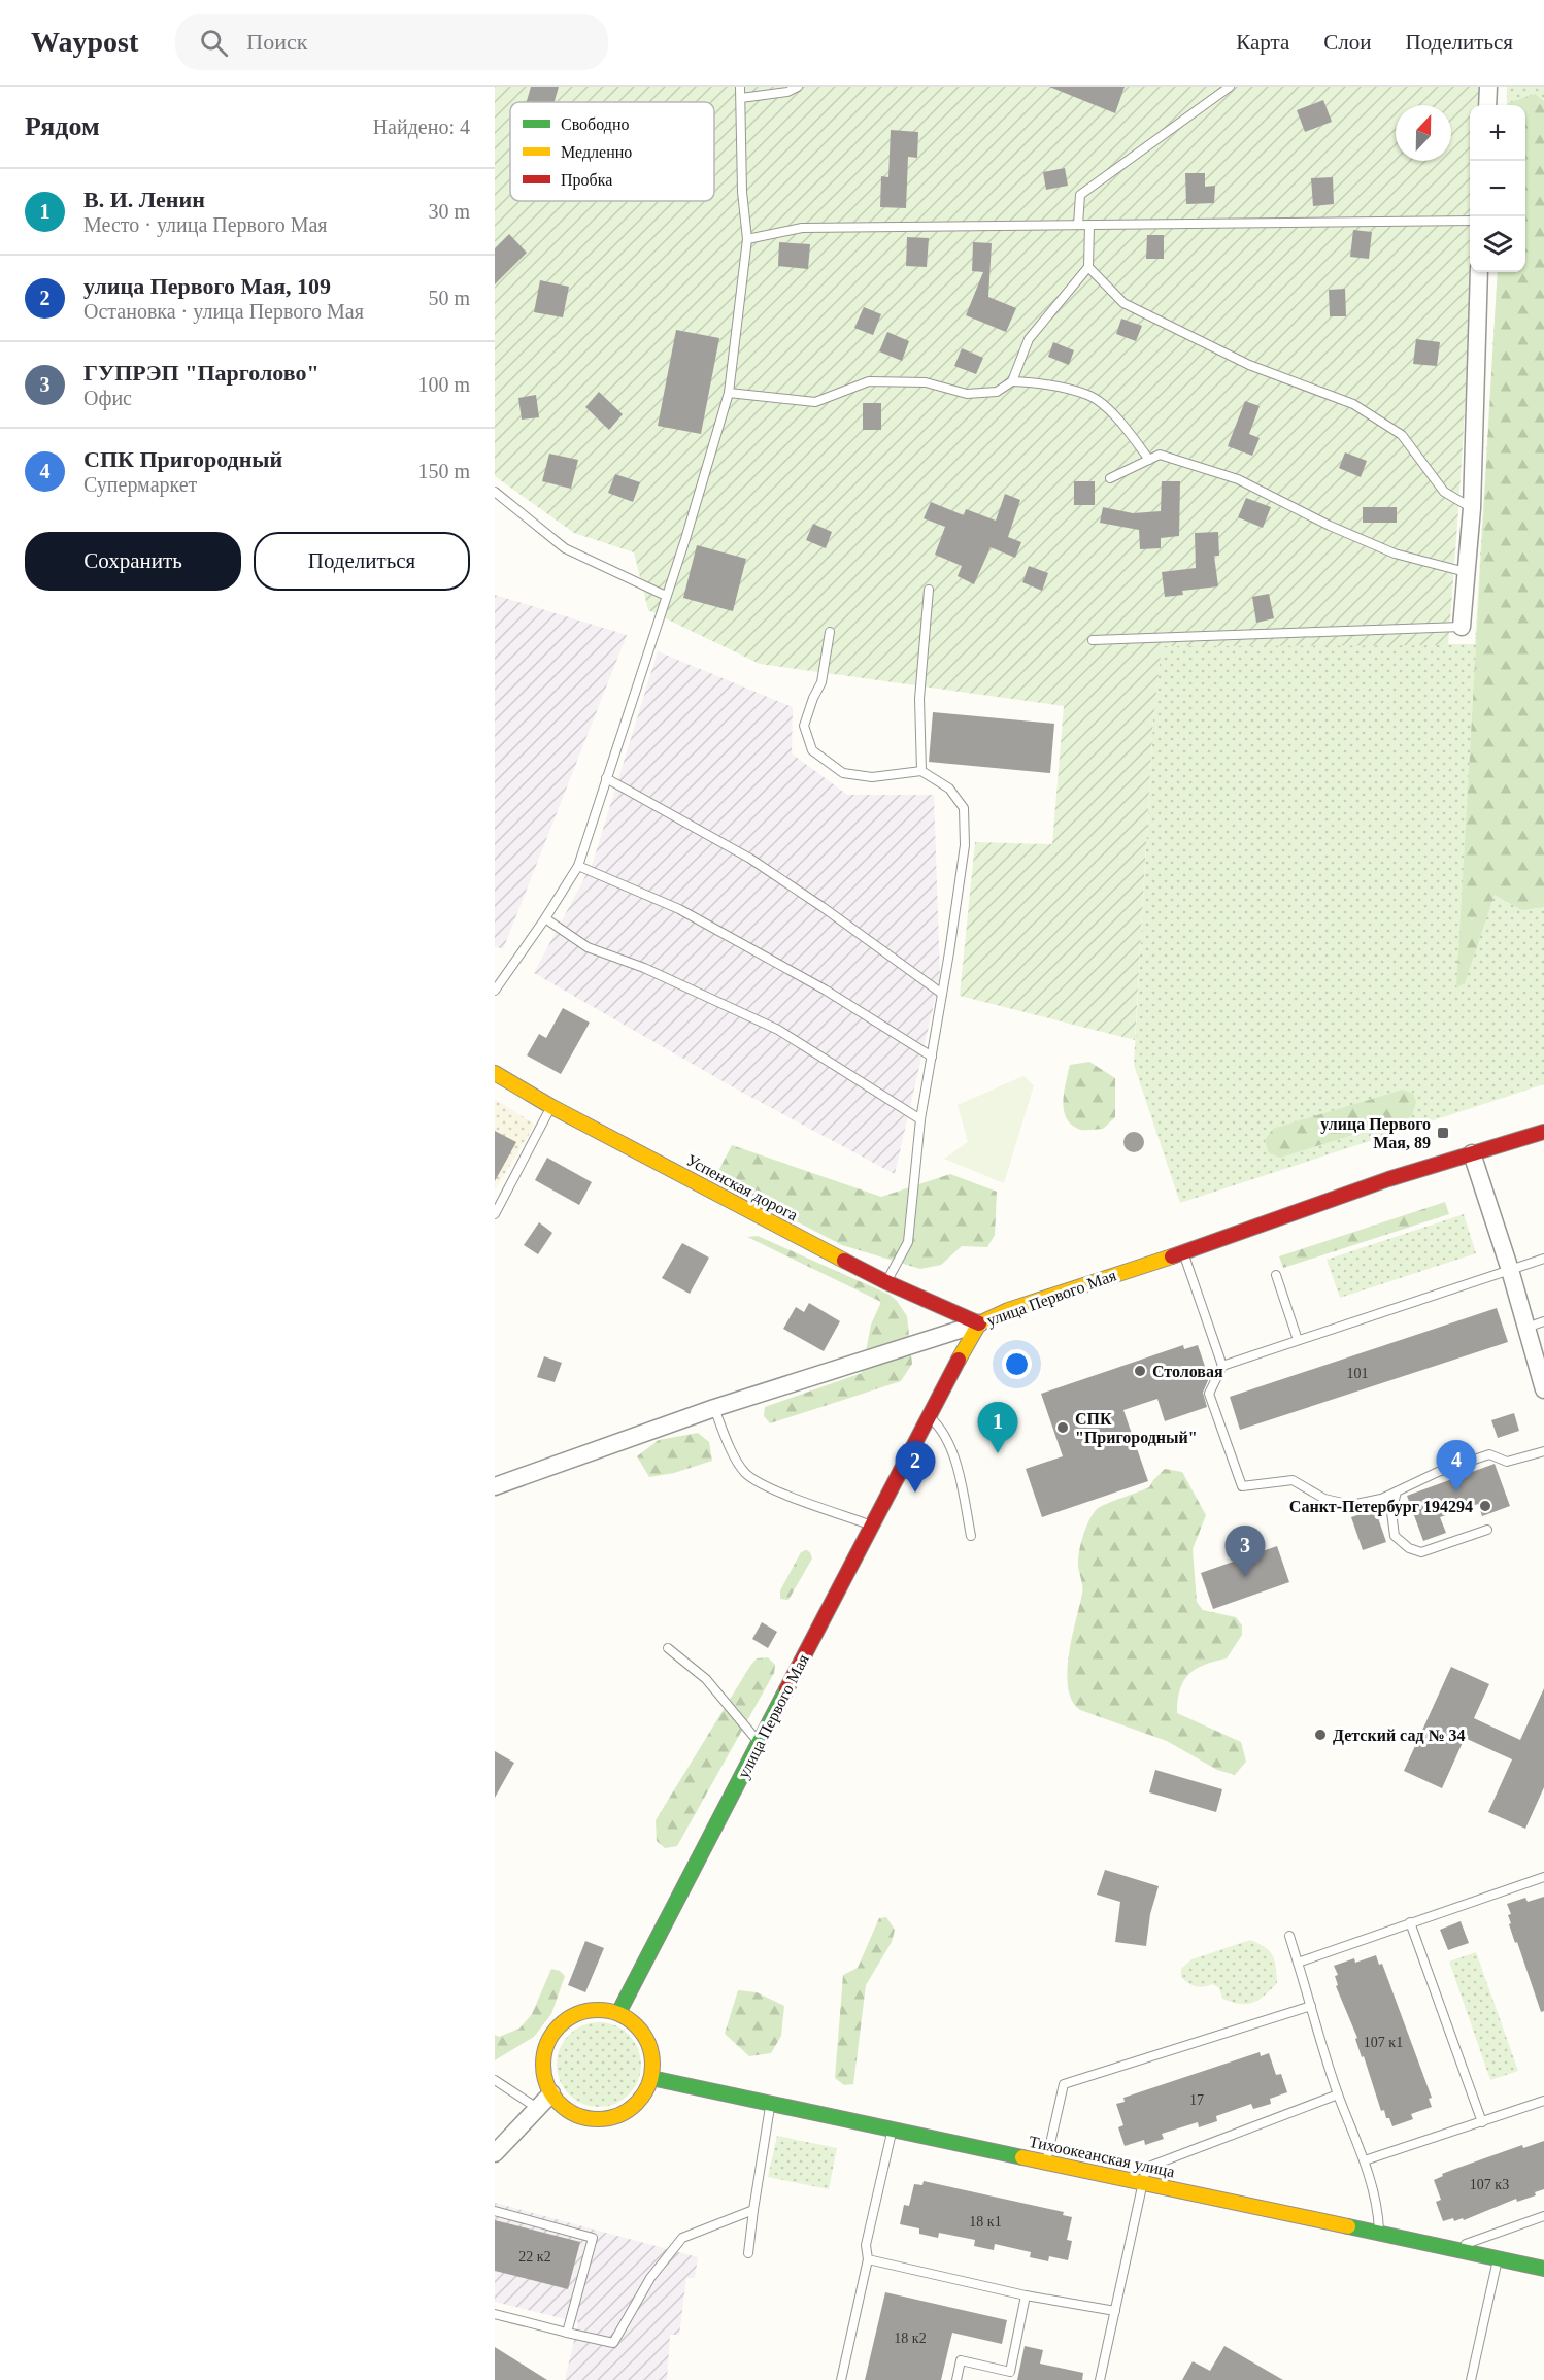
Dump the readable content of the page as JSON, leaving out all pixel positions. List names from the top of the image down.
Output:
{
  "streets": {
    "street": ["Успенская дорога", "улица Первого Мая", "Тихоокеанская улица"]
  },
  "crossings": [
    ["Успенская дорога", "улица Первого Мая"],
    ["улица Первого Мая", "Тихоокеанская улица"]
  ],
  "places": {
    "transit": ["улица Первого Мая, 89"],
    "other": [
      "Столовая",
      "СПК \"Пригородный\"",
      "Санкт-Петербург 194294",
      "Детский сад № 34"
    ]
  },
  "house_numbers": [
    "101",
    "107 к1",
    "17",
    "107 к3",
    "18 к1",
    "22 к2",
    "18 к2"
  ],
  "legend": ["Свободно", "Медленно", "Пробка"],
  "north": "top",
  "page": {
    "header": "Waypost",
    "search": "Поиск",
    "nav": ["Карта", "Слои", "Поделиться"],
    "heading": ["Рядом", "Найдено: 4"],
    "map_buttons": ["+", "−"],
    "list": [
      {
        "mark": "1",
        "name": "В. И. Ленин",
        "note": "Место · улица Первого Мая",
        "value": "30 m"
      },
      {
        "mark": "2",
        "name": "улица Первого Мая, 109",
        "note": "Остановка · улица Первого Мая",
        "value": "50 m"
      },
      {
        "mark": "3",
        "name": "ГУПРЭП \"Парголово\"",
        "note": "Офис",
        "value": "100 m"
      },
      {
        "mark": "4",
        "name": "СПК Пригородный",
        "note": "Супермаркет",
        "value": "150 m"
      }
    ],
    "buttons": ["Сохранить", "Поделиться"],
    "pins": [
      "1",
      "4",
      "2",
      "3"
    ]
  }
}
